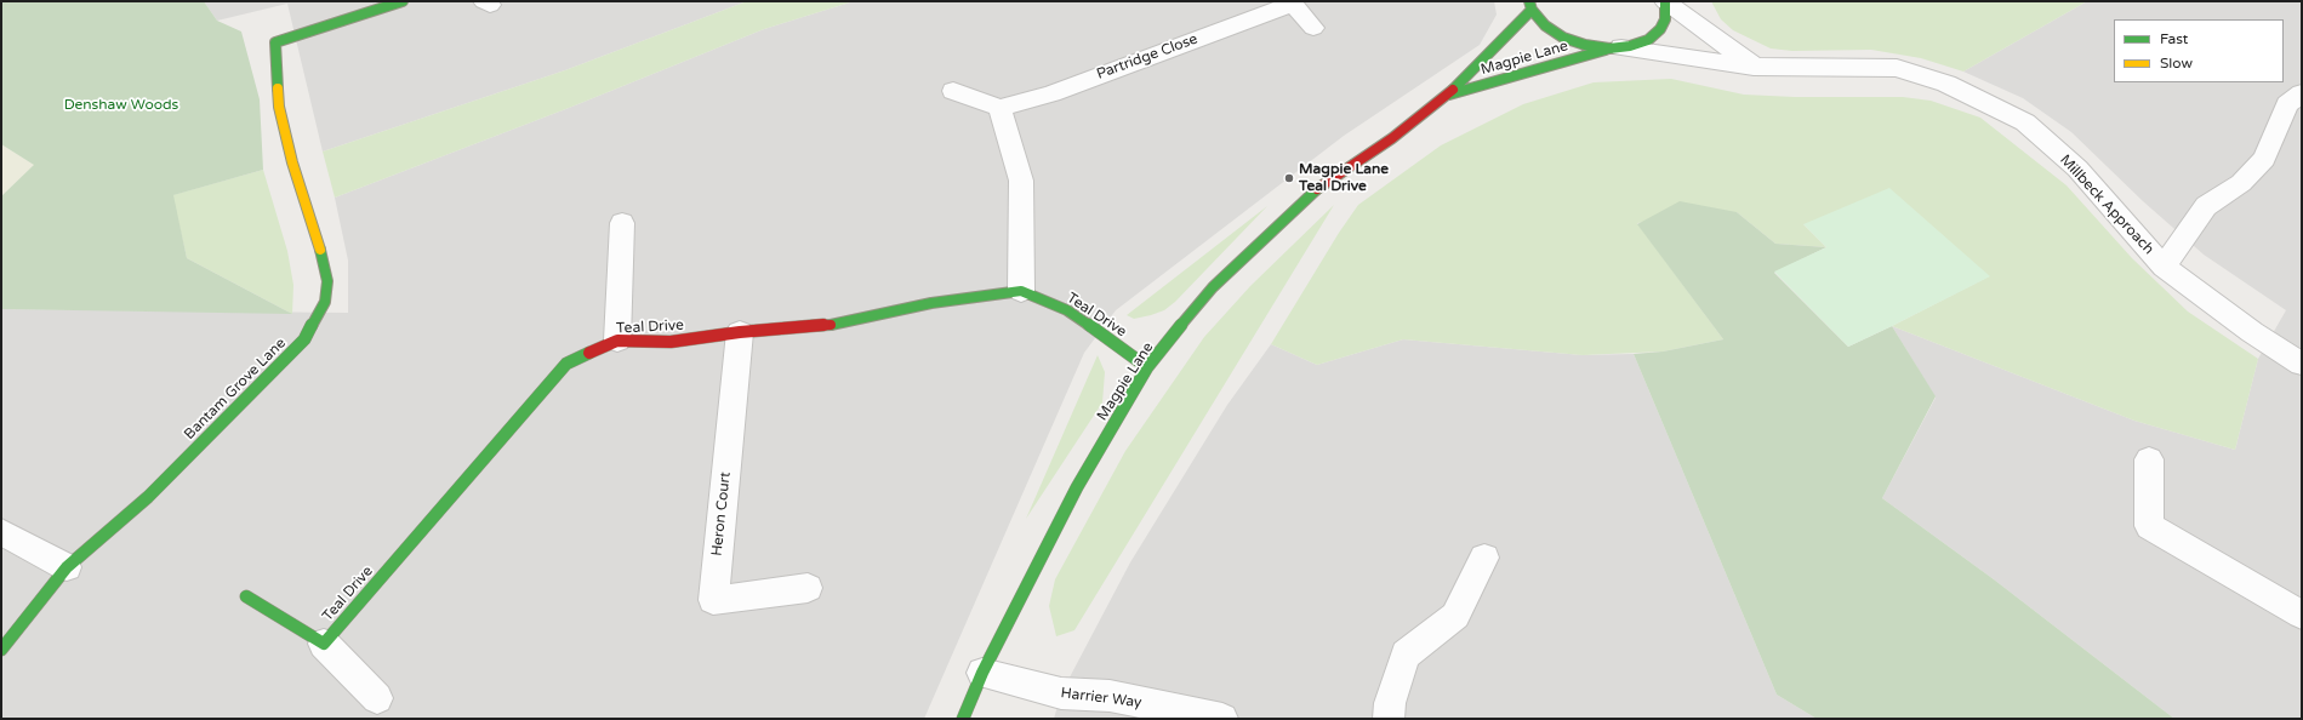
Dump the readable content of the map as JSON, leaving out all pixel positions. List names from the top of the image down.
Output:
{
  "streets": {
    "street": [
      "Partridge Close",
      "Magpie Lane",
      "Millbeck Approach",
      "Teal Drive",
      "Bantam Grove Lane",
      "Heron Court",
      "Harrier Way"
    ]
  },
  "crossings": [
    ["Magpie Lane", "Millbeck Approach"],
    ["Magpie Lane", "Teal Drive"],
    ["Magpie Lane", "Harrier Way"],
    ["Teal Drive", "Heron Court"]
  ],
  "parks": ["Denshaw Woods"],
  "places": ["Magpie Lane Teal Drive"],
  "legend": ["Fast", "Slow"]
}
